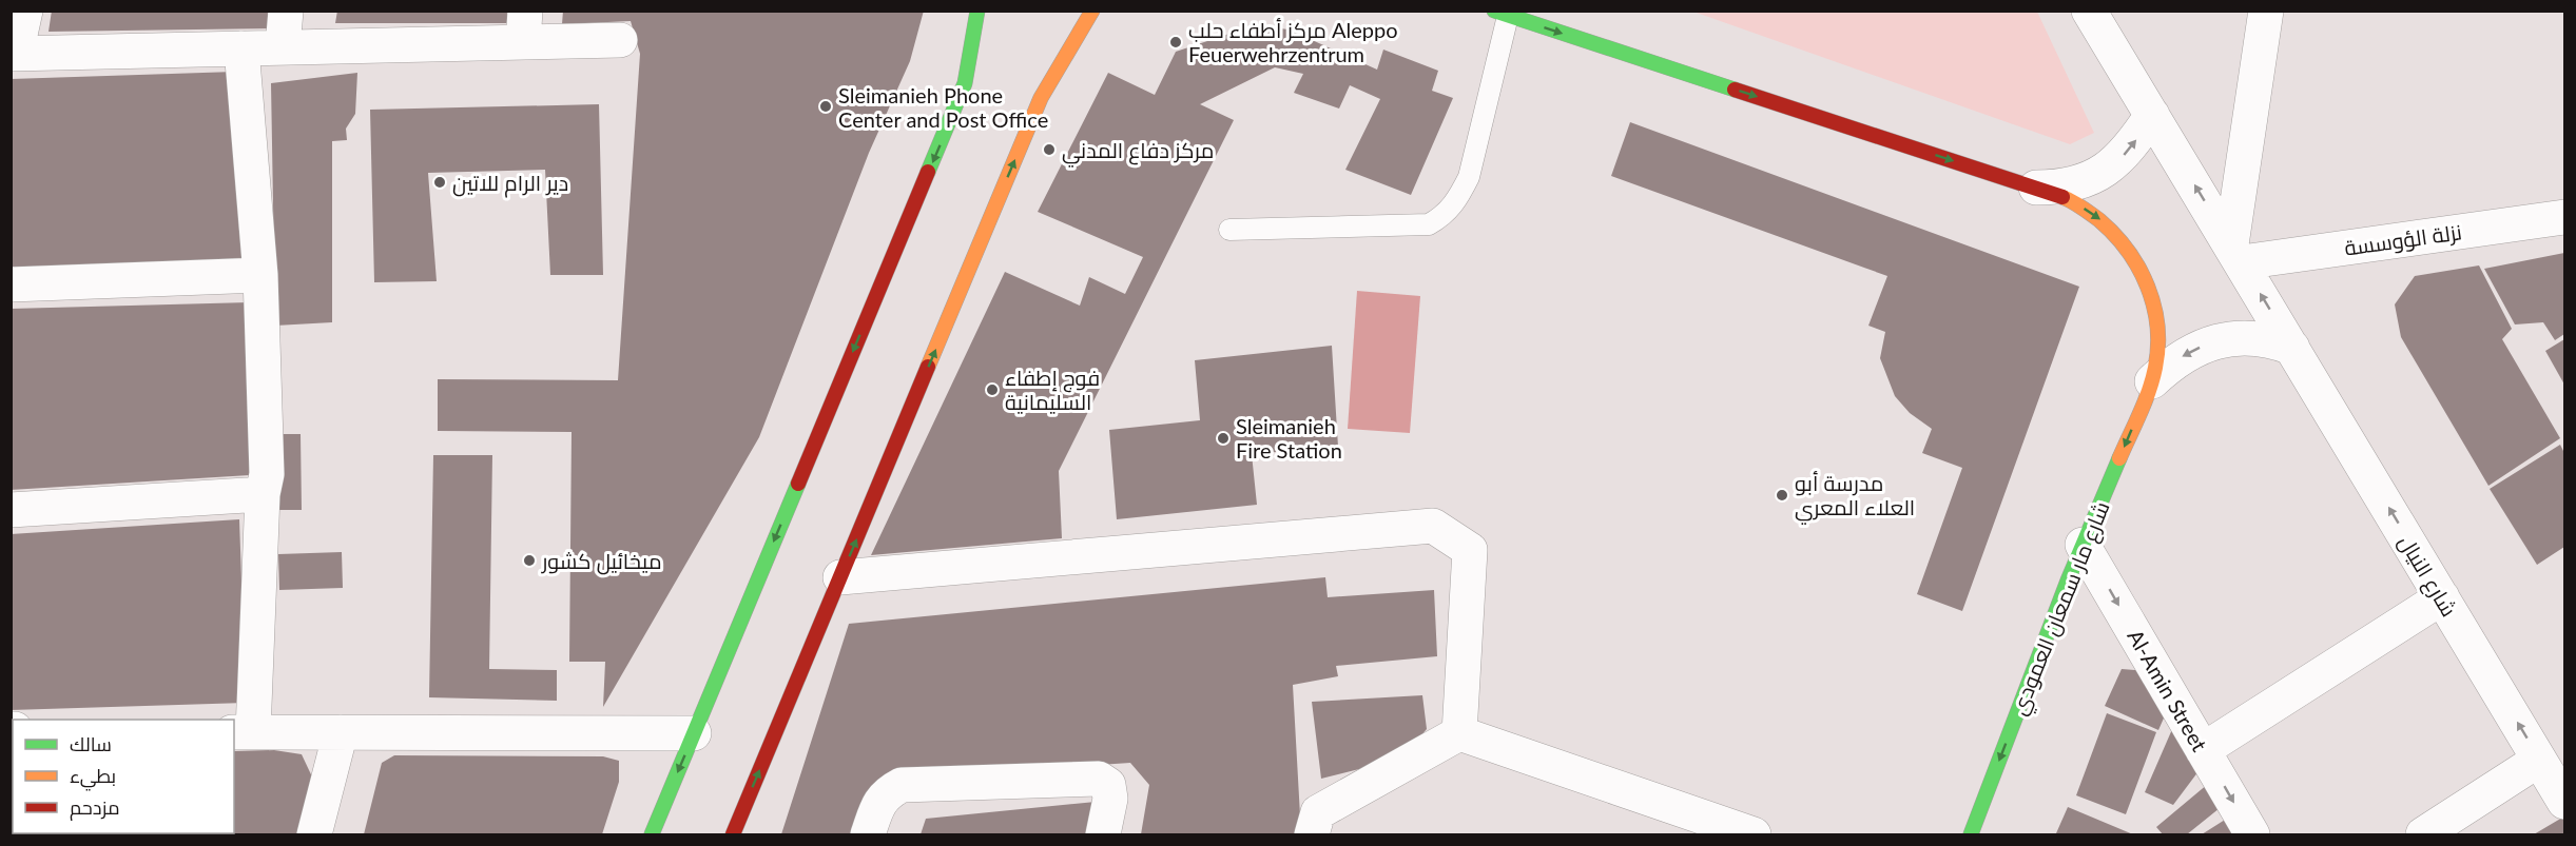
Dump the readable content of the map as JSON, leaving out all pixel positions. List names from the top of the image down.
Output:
{
  "streets": {
    "main road": ["شارع مار سمعان العمودي"],
    "street": ["نزلة الؤوسسة", "شارع النيال", "Al-Amin Street"]
  },
  "crossings": [
    ["نزلة الؤوسسة", "شارع النيال"],
    ["شارع مار سمعان العمودي", "Al-Amin Street"]
  ],
  "one_way": ["شارع النيال", "Al-Amin Street"],
  "places": [
    "مركز أطفاء حلب Aleppo Feuerwehrzentrum",
    "Sleimanieh Phone Center and Post Office",
    "مركز دفاع المدني",
    "دير الرام للاتين",
    "فوج إطفاء السليمانية",
    "Sleimanieh Fire Station",
    "مدرسة أبو العلاء المعري",
    "ميخائيل كشور"
  ],
  "legend": ["سالك", "بطيء", "مزدحم"]
}
